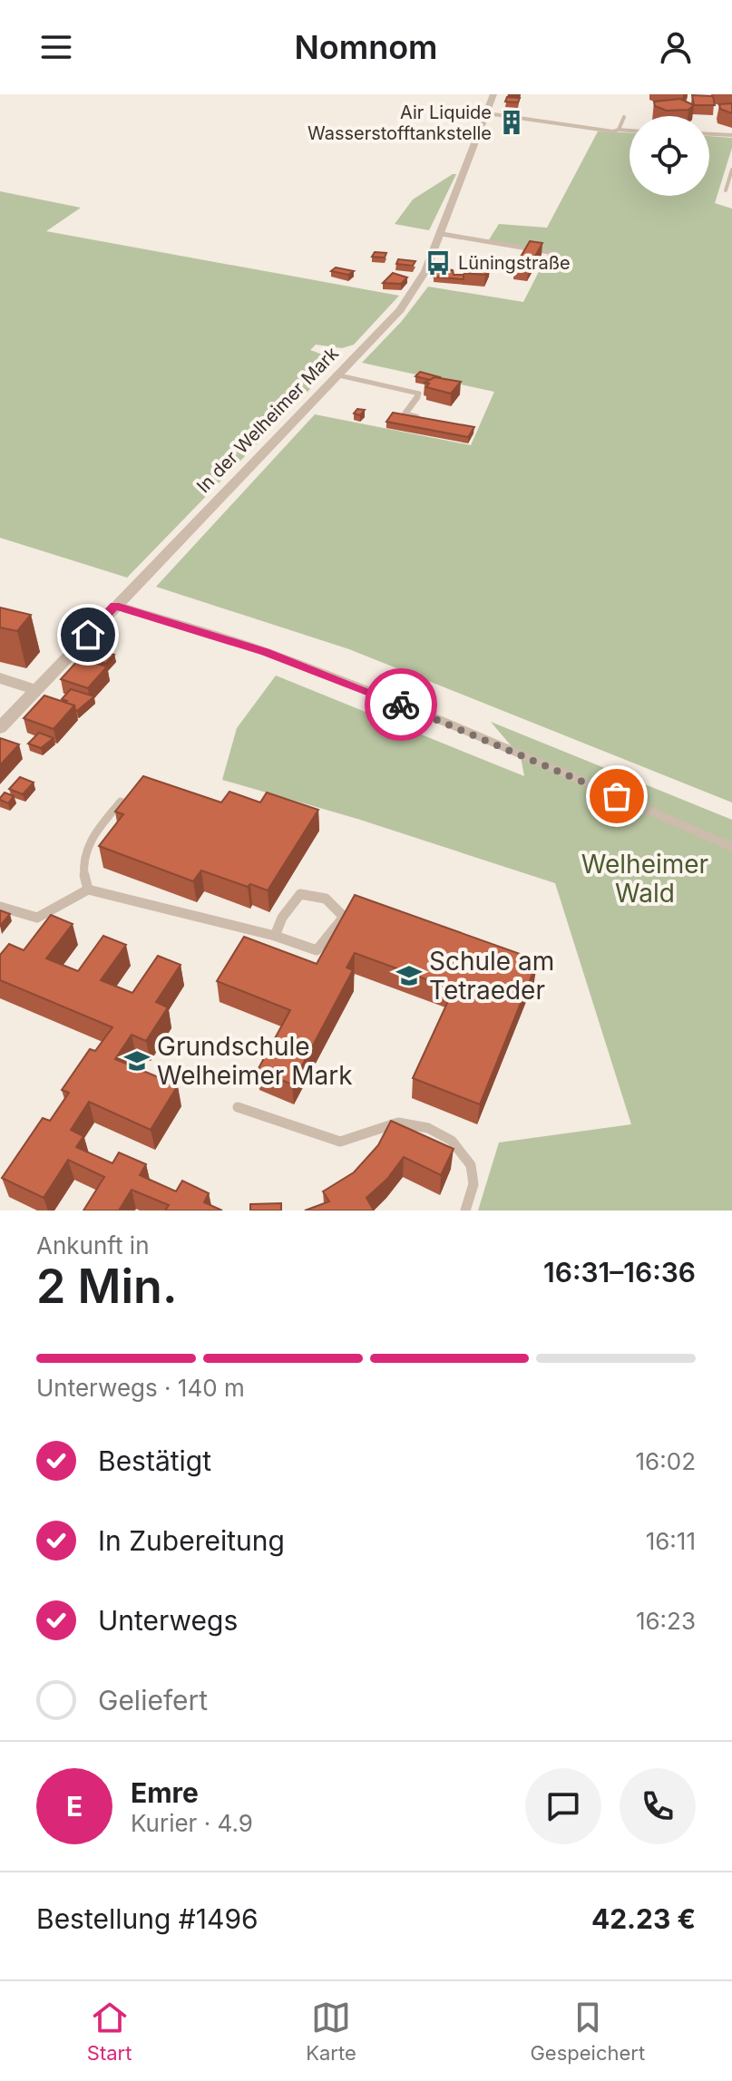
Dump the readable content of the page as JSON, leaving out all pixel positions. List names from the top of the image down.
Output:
{
  "streets": {
    "street": ["In der Welheimer Mark"]
  },
  "parks": ["Welheimer Wald"],
  "places": {
    "building": ["Air Liquide Wasserstofftankstelle"],
    "bus stop": ["Lüningstraße"],
    "school or university": ["Schule am Tetraeder", "Grundschule Welheimer Mark"]
  },
  "page": {
    "header": "Nomnom",
    "heading": ["2 Min.", "Ankunft in", "16:31–16:36"],
    "panel": [
      "Emre",
      "Kurier · 4.9",
      "Bestellung #1496",
      "42.23 €"
    ],
    "bar": "Unterwegs · 140 m",
    "list": [
      ["Bestätigt", "16:02"],
      ["In Zubereitung", "16:11"],
      ["Unterwegs", "16:23"],
      "Geliefert"
    ],
    "round": "E",
    "tabs": ["Start", "Karte", "Gespeichert"]
  }
}
